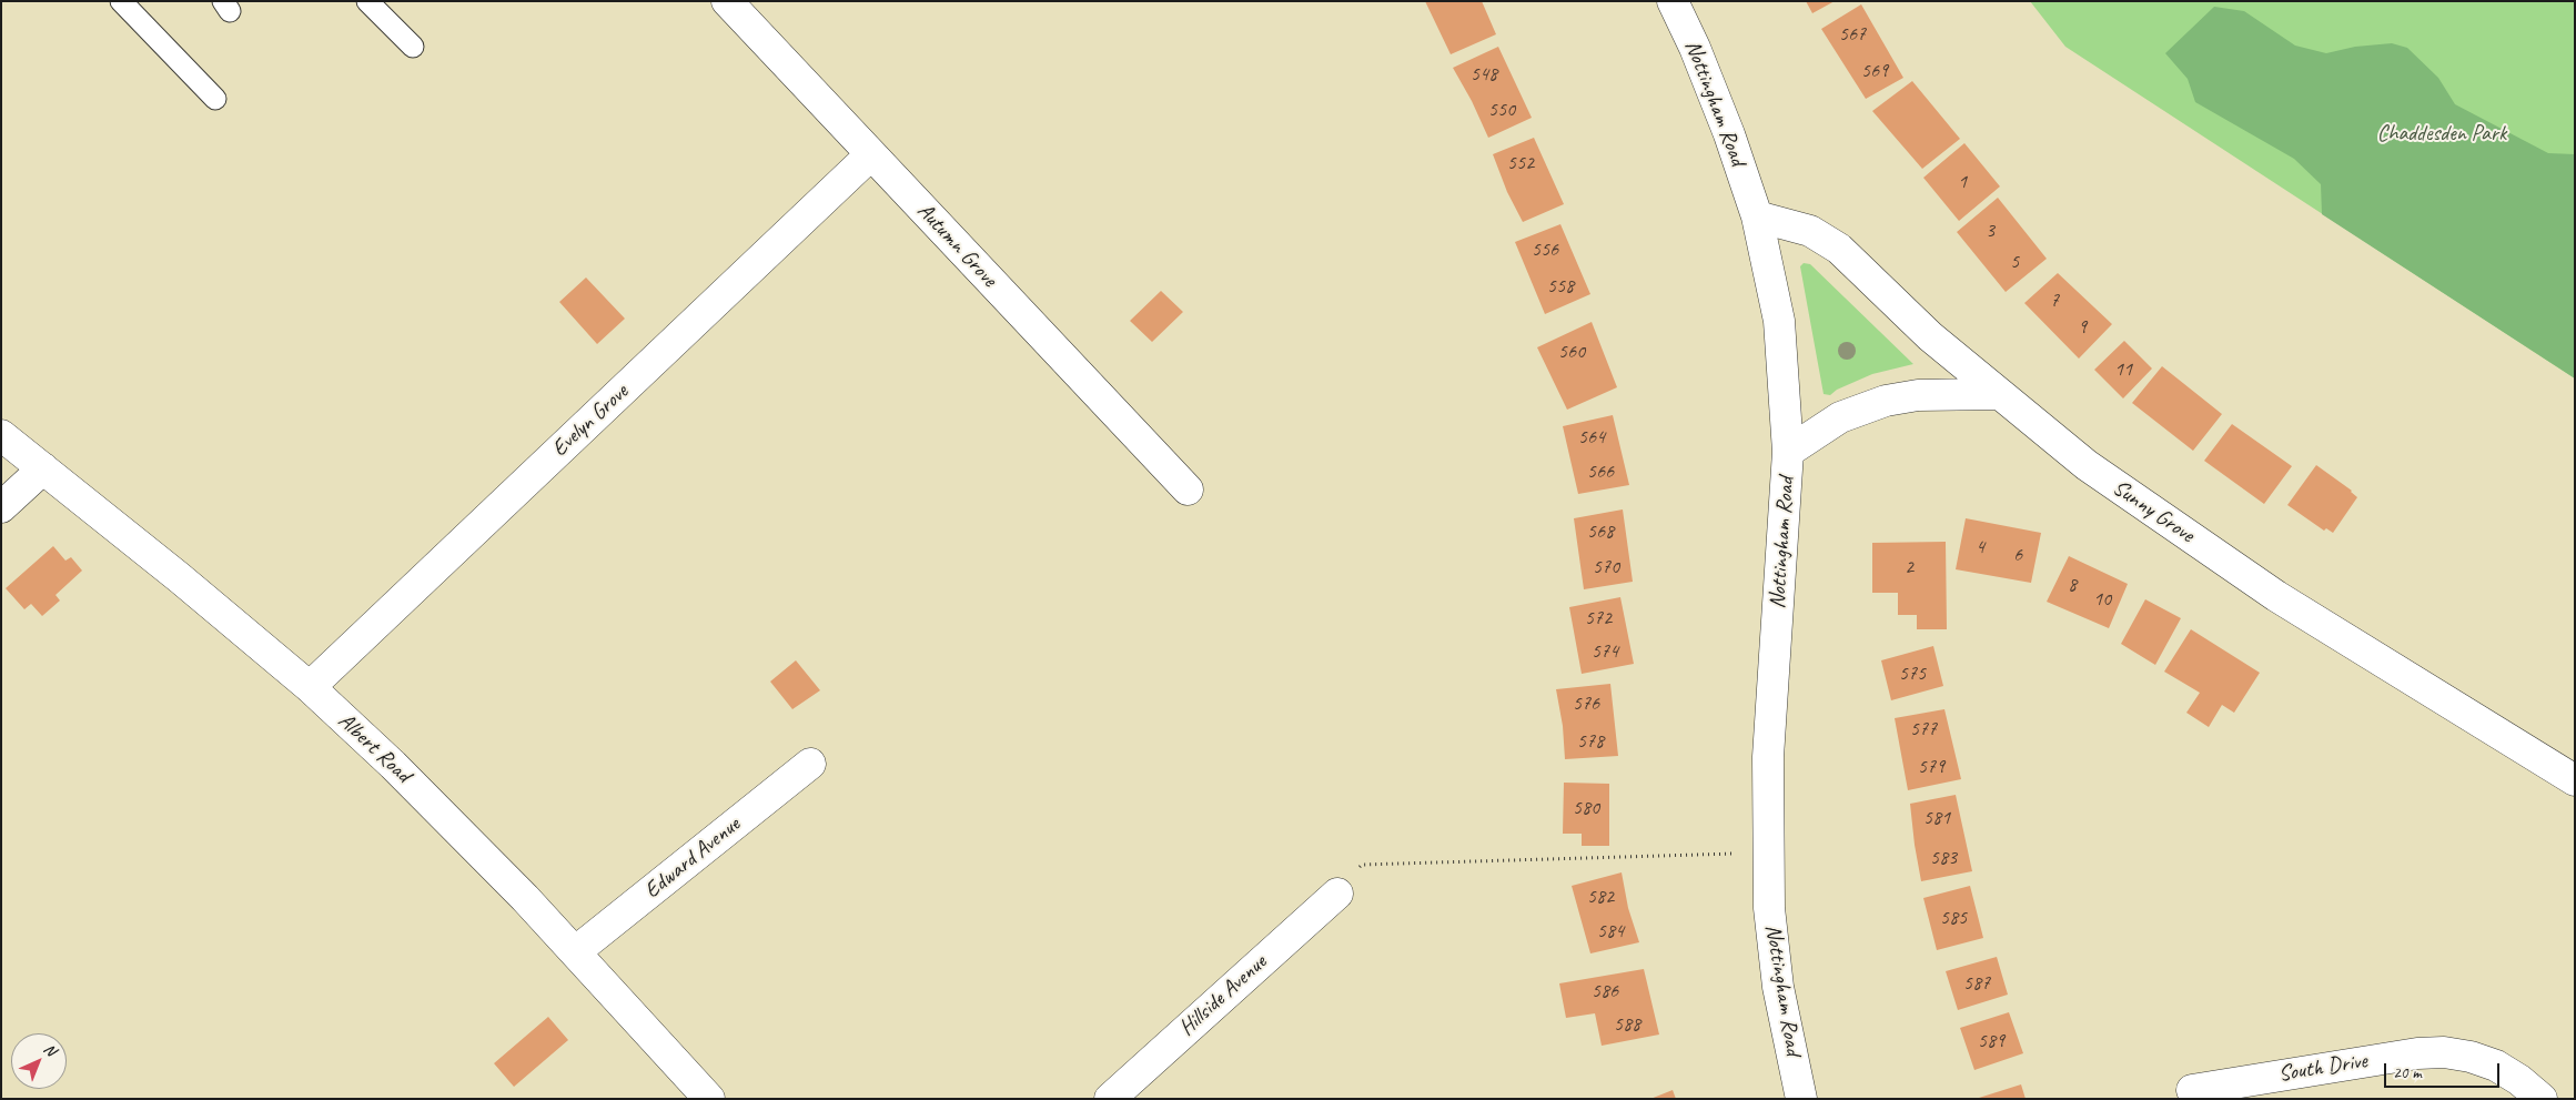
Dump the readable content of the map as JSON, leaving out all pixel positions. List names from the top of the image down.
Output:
{
  "streets": {
    "street": [
      "Nottingham Road",
      "Autumn Grove",
      "Evelyn Grove",
      "Sunny Grove",
      "Albert Road",
      "Edward Avenue",
      "Hillside Avenue",
      "South Drive"
    ]
  },
  "crossings": [
    ["Nottingham Road", "Sunny Grove"],
    ["Autumn Grove", "Evelyn Grove"],
    ["Evelyn Grove", "Albert Road"],
    ["Albert Road", "Edward Avenue"]
  ],
  "parks": ["Chaddesden Park"],
  "house_numbers": [
    "567",
    "569",
    "548",
    "550",
    "552",
    "1",
    "3",
    "556",
    "5",
    "558",
    "7",
    "9",
    "560",
    "11",
    "564",
    "566",
    "568",
    "4",
    "6",
    "570",
    "2",
    "8",
    "10",
    "572",
    "574",
    "575",
    "576",
    "577",
    "578",
    "579",
    "580",
    "581",
    "583",
    "582",
    "585",
    "584",
    "587",
    "586",
    "588",
    "589"
  ],
  "scale_bar": "20 m",
  "north": "top right"
}
